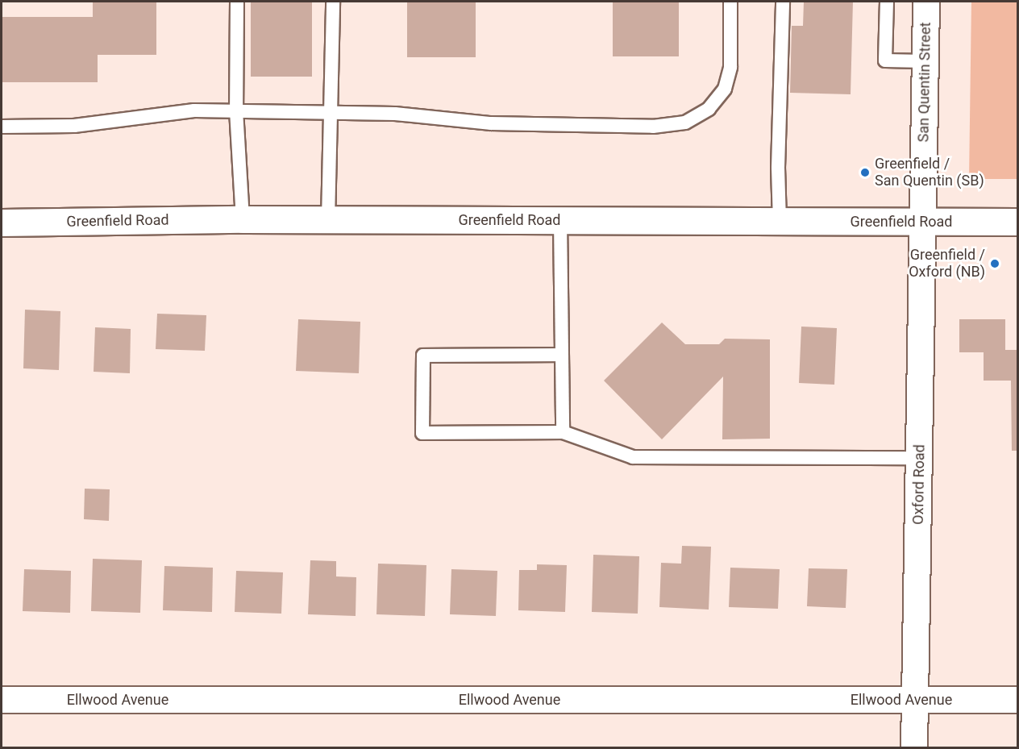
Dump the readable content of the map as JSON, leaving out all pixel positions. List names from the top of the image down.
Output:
{
  "streets": {
    "main road": ["Greenfield Road"],
    "street": ["San Quentin Street", "Oxford Road", "Ellwood Avenue"]
  },
  "crossings": [
    ["San Quentin Street", "Greenfield Road"],
    ["San Quentin Street", "Oxford Road"],
    ["Greenfield Road", "Oxford Road"],
    ["Oxford Road", "Ellwood Avenue"]
  ],
  "places": ["Greenfield / San Quentin (SB)", "Greenfield / Oxford (NB)"]
}
